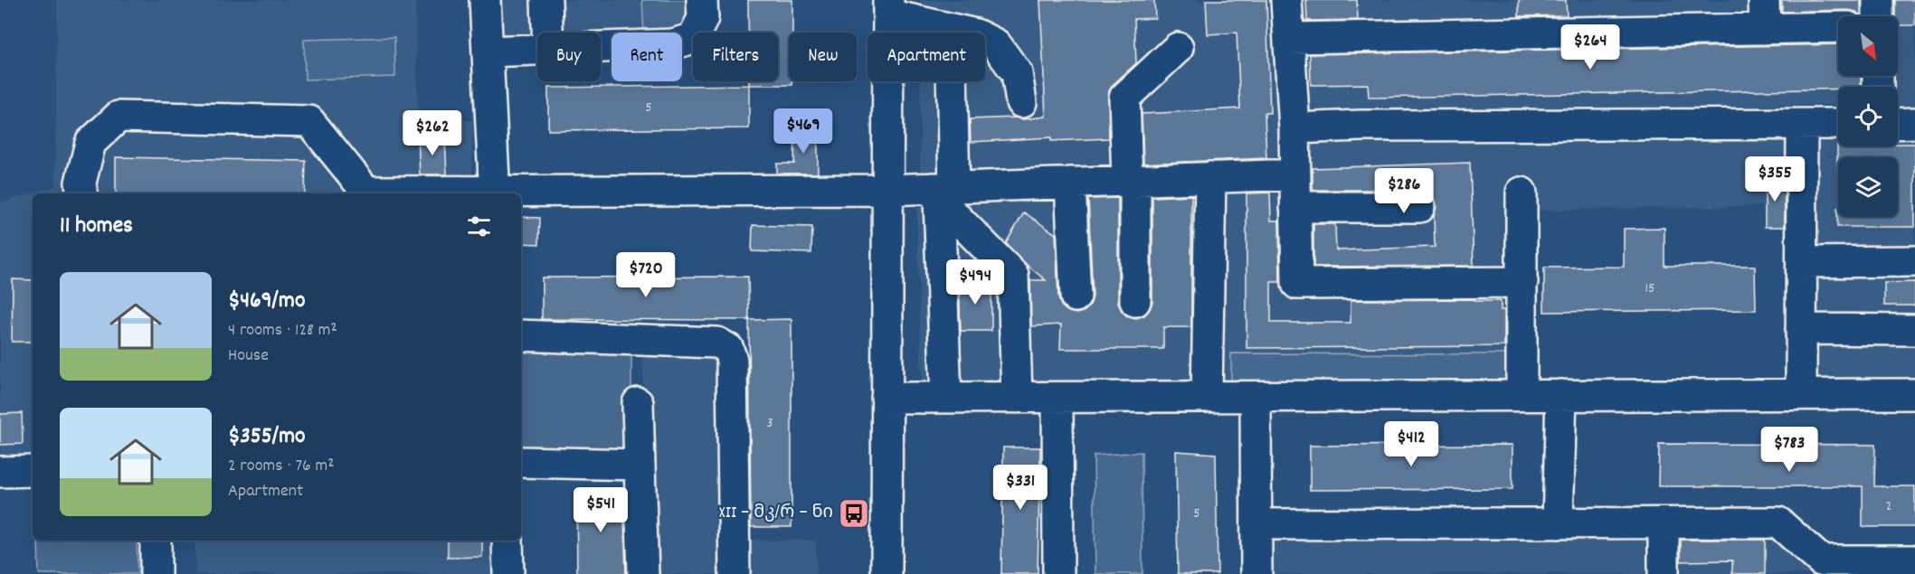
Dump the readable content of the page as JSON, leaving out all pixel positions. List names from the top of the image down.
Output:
{
  "places": {
    "bus stop": ["XII – მკ/რ – ნი"]
  },
  "house_numbers": [
    "5",
    "15",
    "3",
    "2",
    "5"
  ],
  "north": "bottom right",
  "page": {
    "price": [
      "$264",
      "$469",
      "$262",
      "$355",
      "$286",
      "$720",
      "$494",
      "$412",
      "$783",
      "$331",
      "$541"
    ],
    "chip": [
      "Buy",
      "Rent",
      "Filters",
      "New",
      "Apartment"
    ],
    "heading": "11 homes",
    "list": [
      {
        "name": "$469/mo",
        "note": "4 rooms · 128 m² · House"
      },
      {
        "name": "$355/mo",
        "note": "2 rooms · 76 m² · Apartment"
      }
    ]
  }
}
